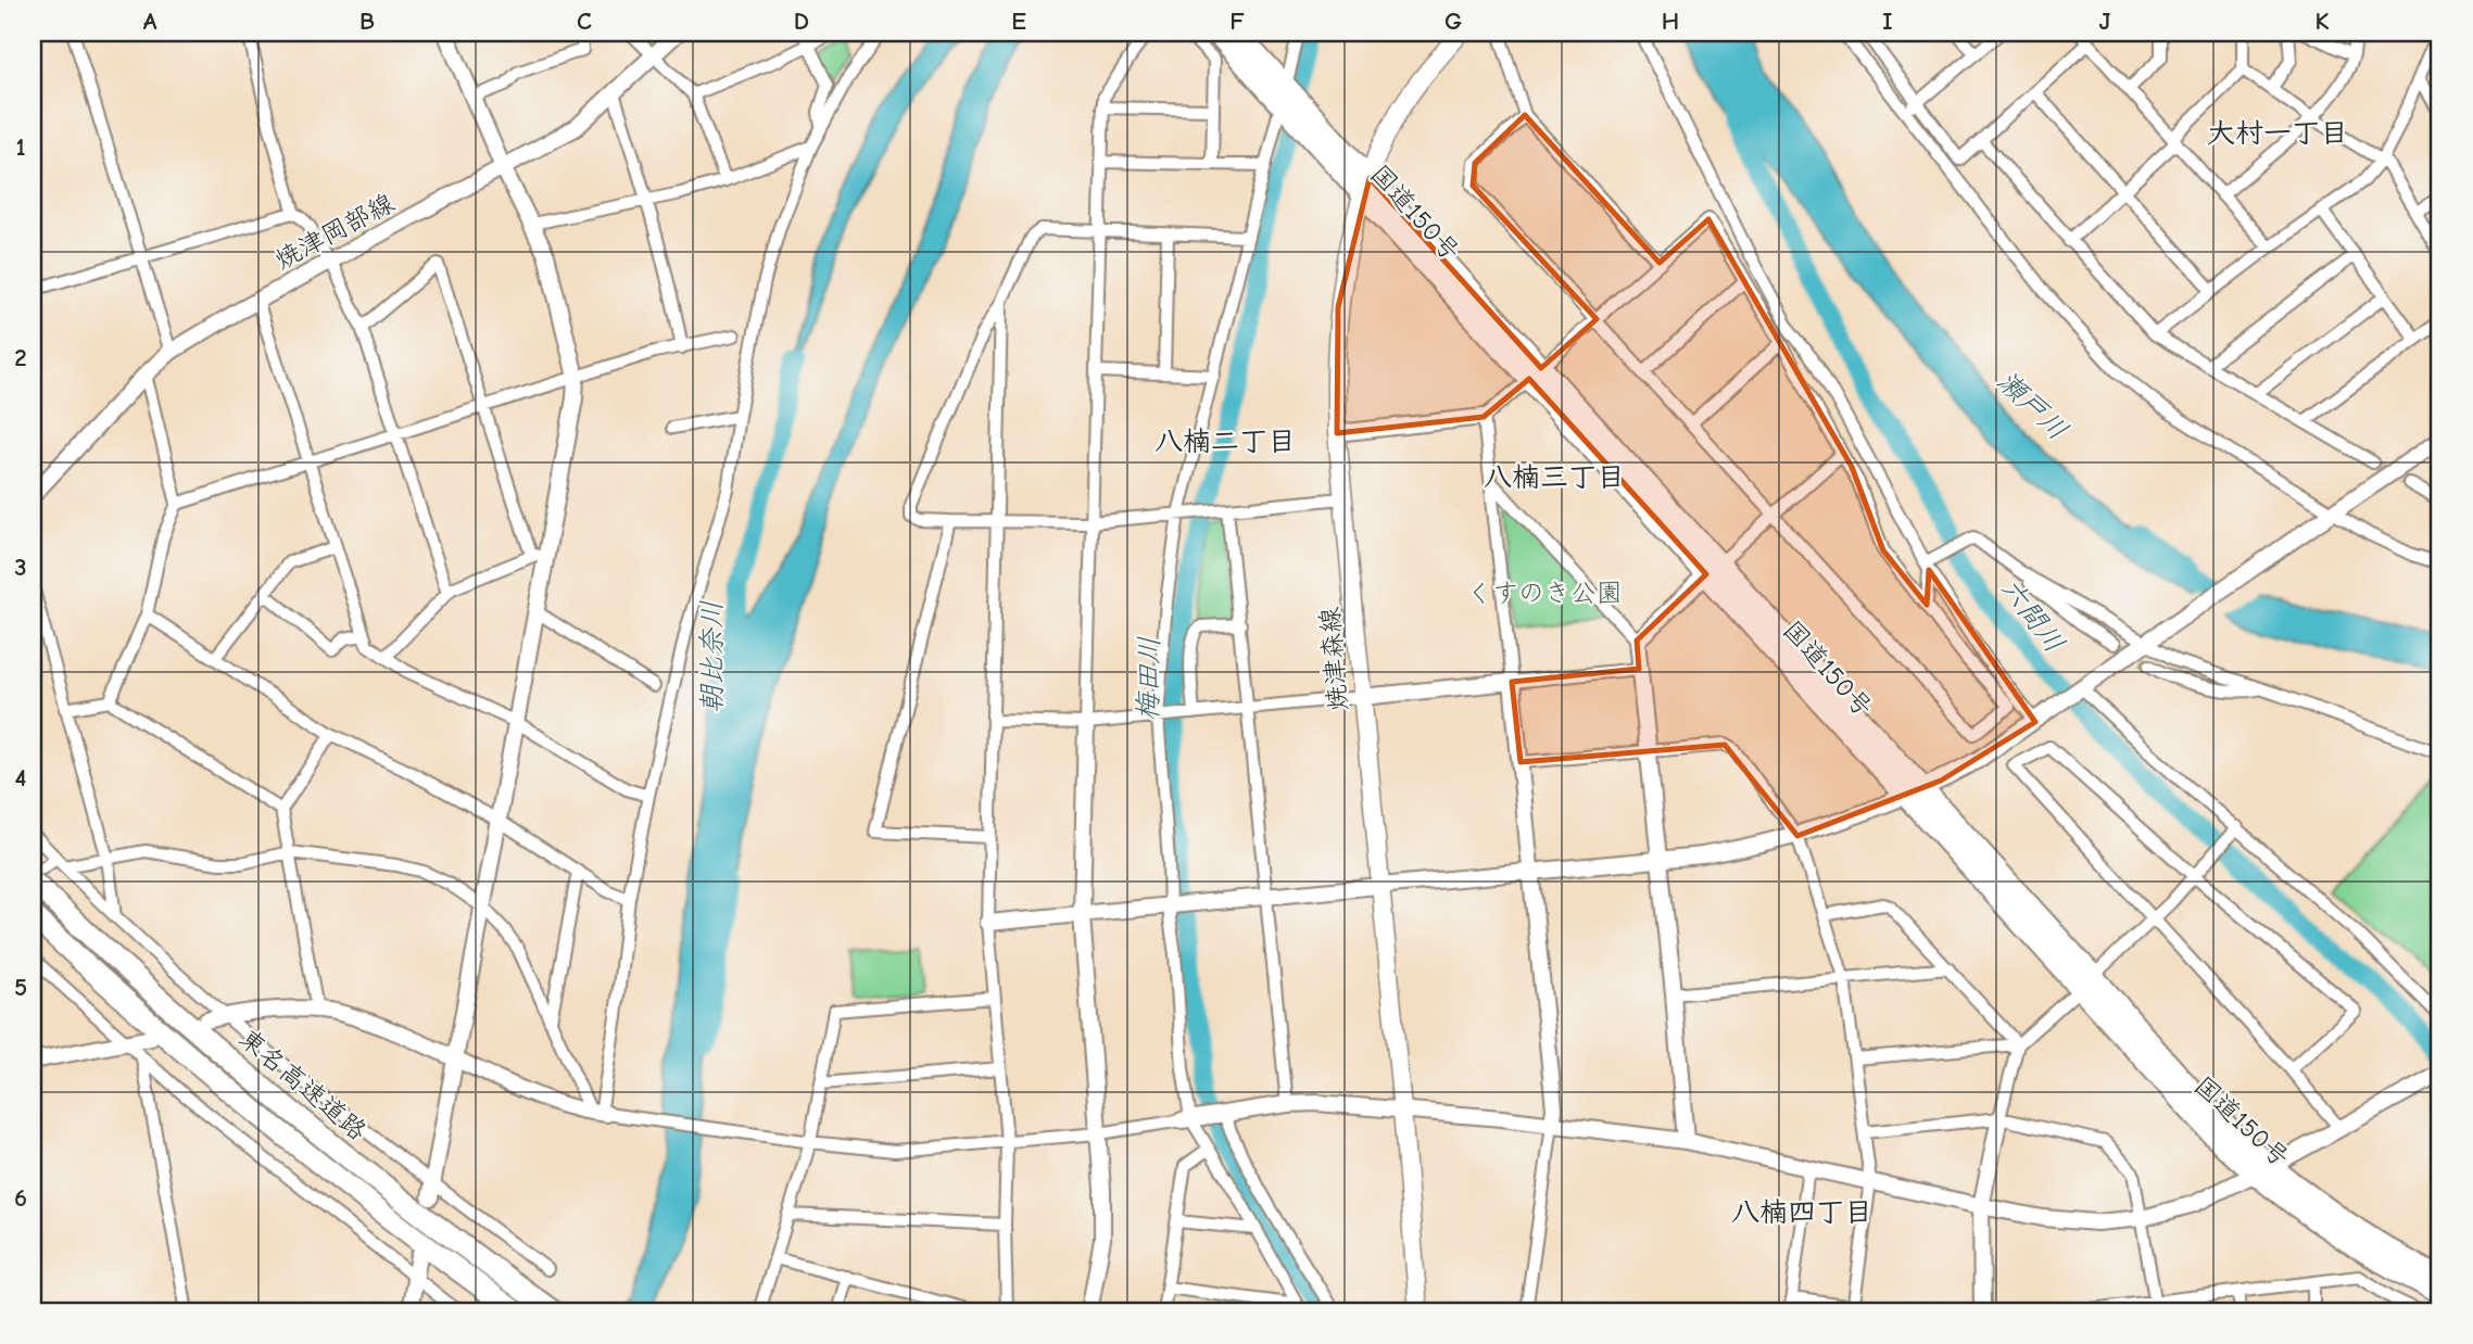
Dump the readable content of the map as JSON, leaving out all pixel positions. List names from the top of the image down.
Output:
{
  "streets": {
    "highway": ["国道150号", "東名高速道路"],
    "main road": ["焼津森線"],
    "street": ["焼津岡部線"]
  },
  "crossings": [
    ["国道150号", "焼津森線"]
  ],
  "districts": [
    "大村一丁目",
    "八楠二丁目",
    "八楠三丁目",
    "八楠四丁目"
  ],
  "water": [
    "瀬戸川",
    "六間川",
    "朝比奈川",
    "梅田川"
  ],
  "parks": ["くすのき公園"],
  "grid": {
    "columns": [
      "A",
      "B",
      "C",
      "D",
      "E",
      "F",
      "G",
      "H",
      "I",
      "J",
      "K"
    ],
    "rows": [
      "1",
      "2",
      "3",
      "4",
      "5",
      "6"
    ]
  }
}
